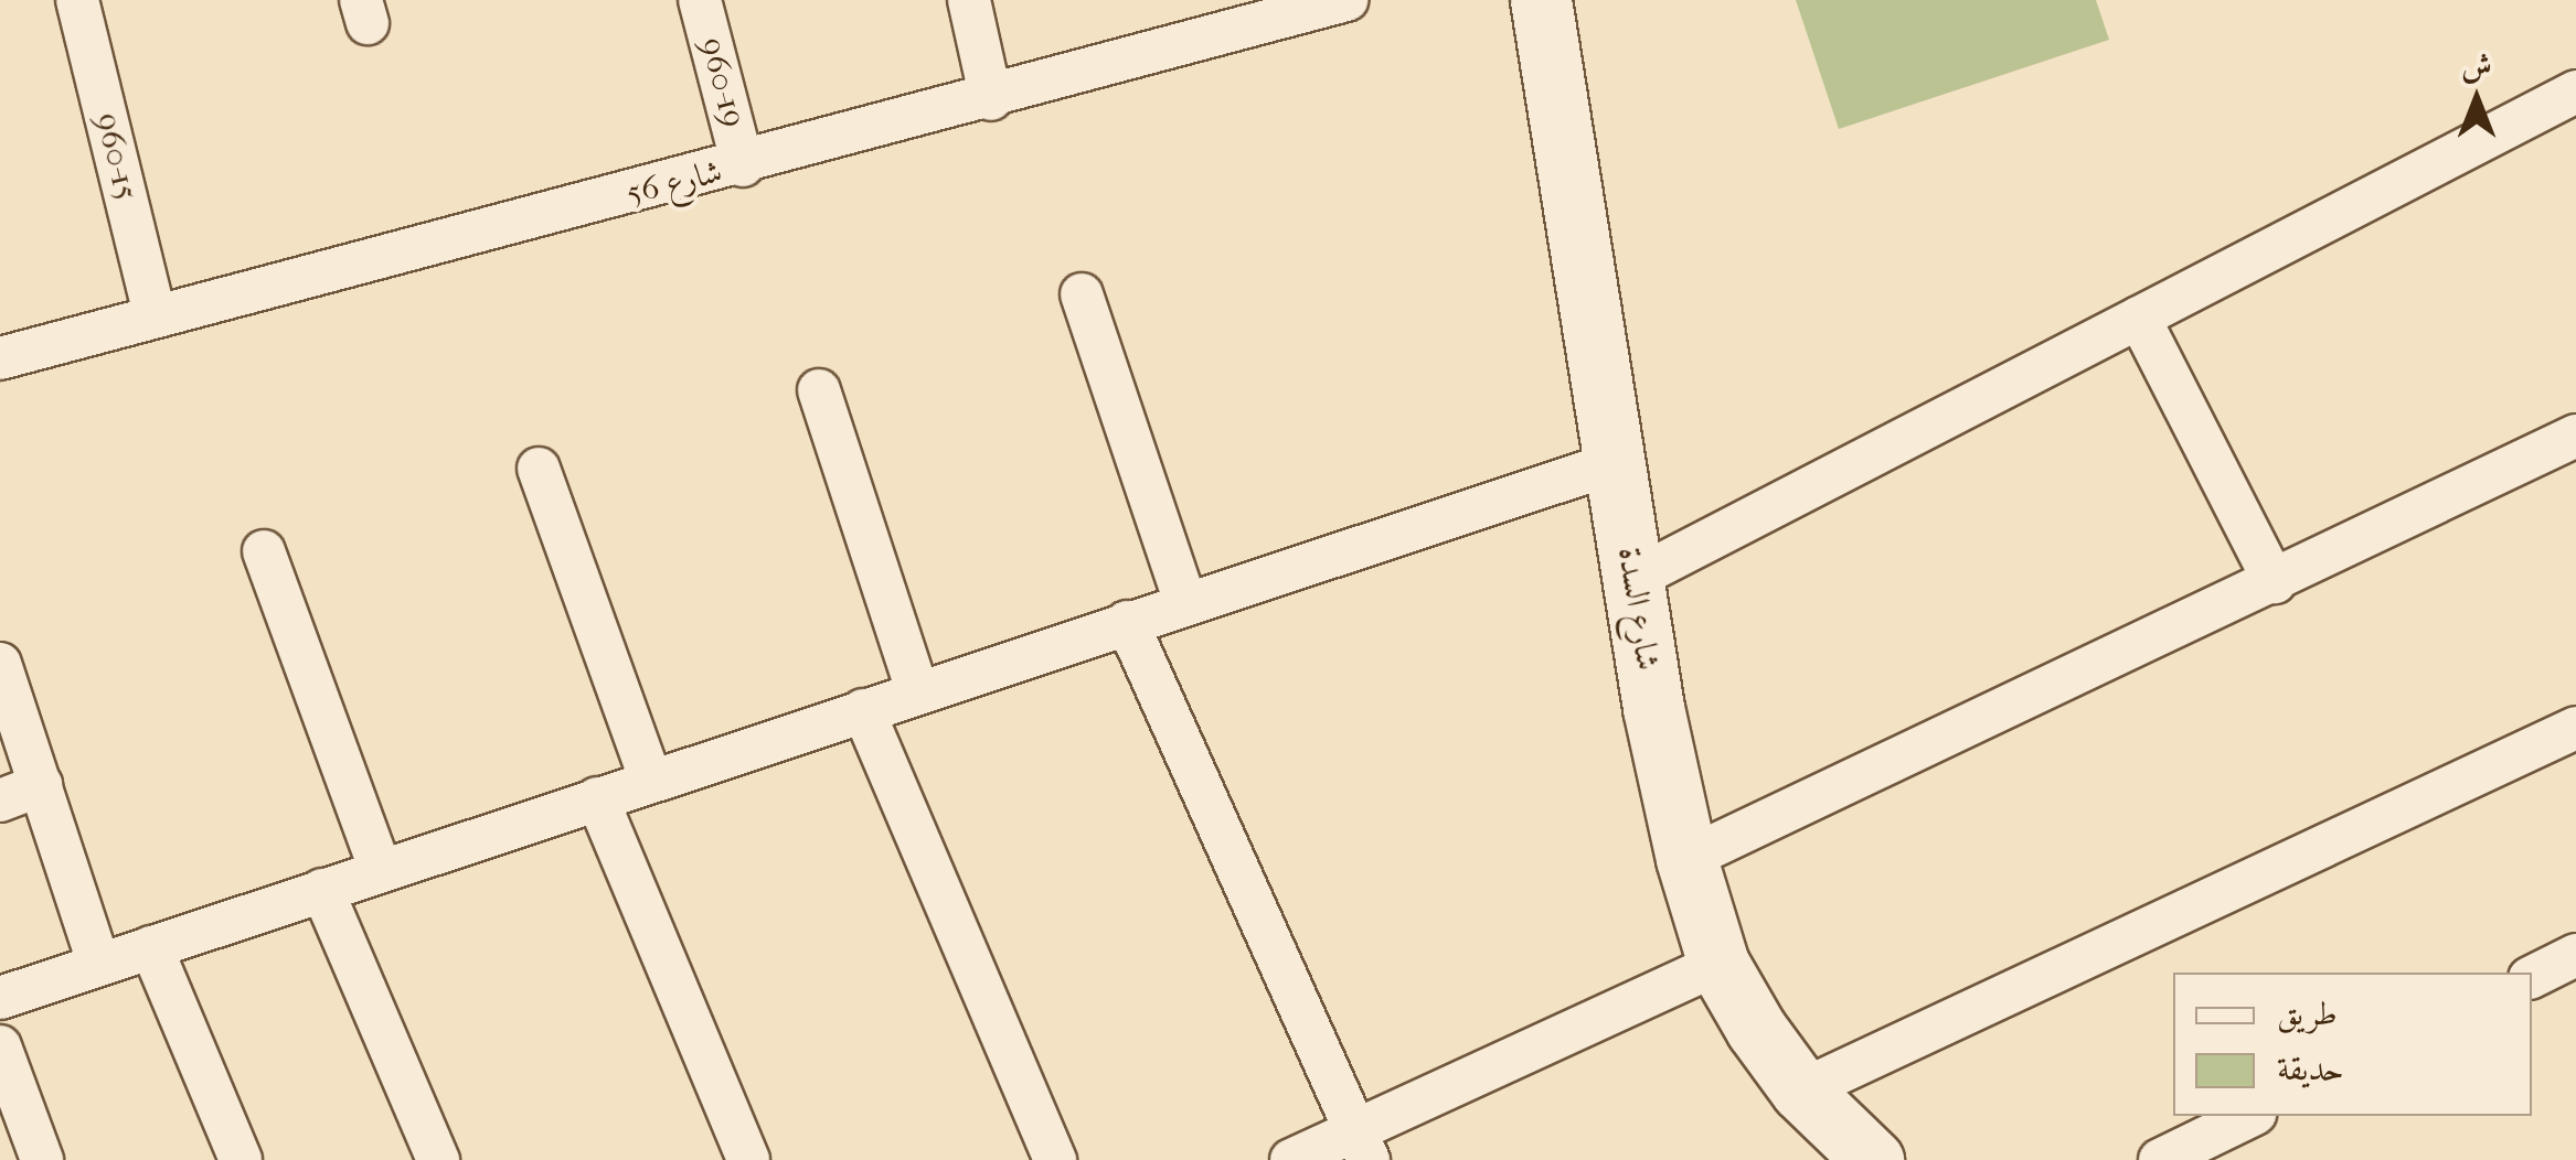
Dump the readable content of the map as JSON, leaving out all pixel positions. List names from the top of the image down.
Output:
{
  "streets": {
    "street": [
      "960-19",
      "960-15",
      "شارع 56",
      "شارع السدة"
    ]
  },
  "crossings": [
    ["960-19", "شارع 56"],
    ["960-15", "شارع 56"]
  ],
  "legend": ["طريق", "حديقة"],
  "north": "top"
}
